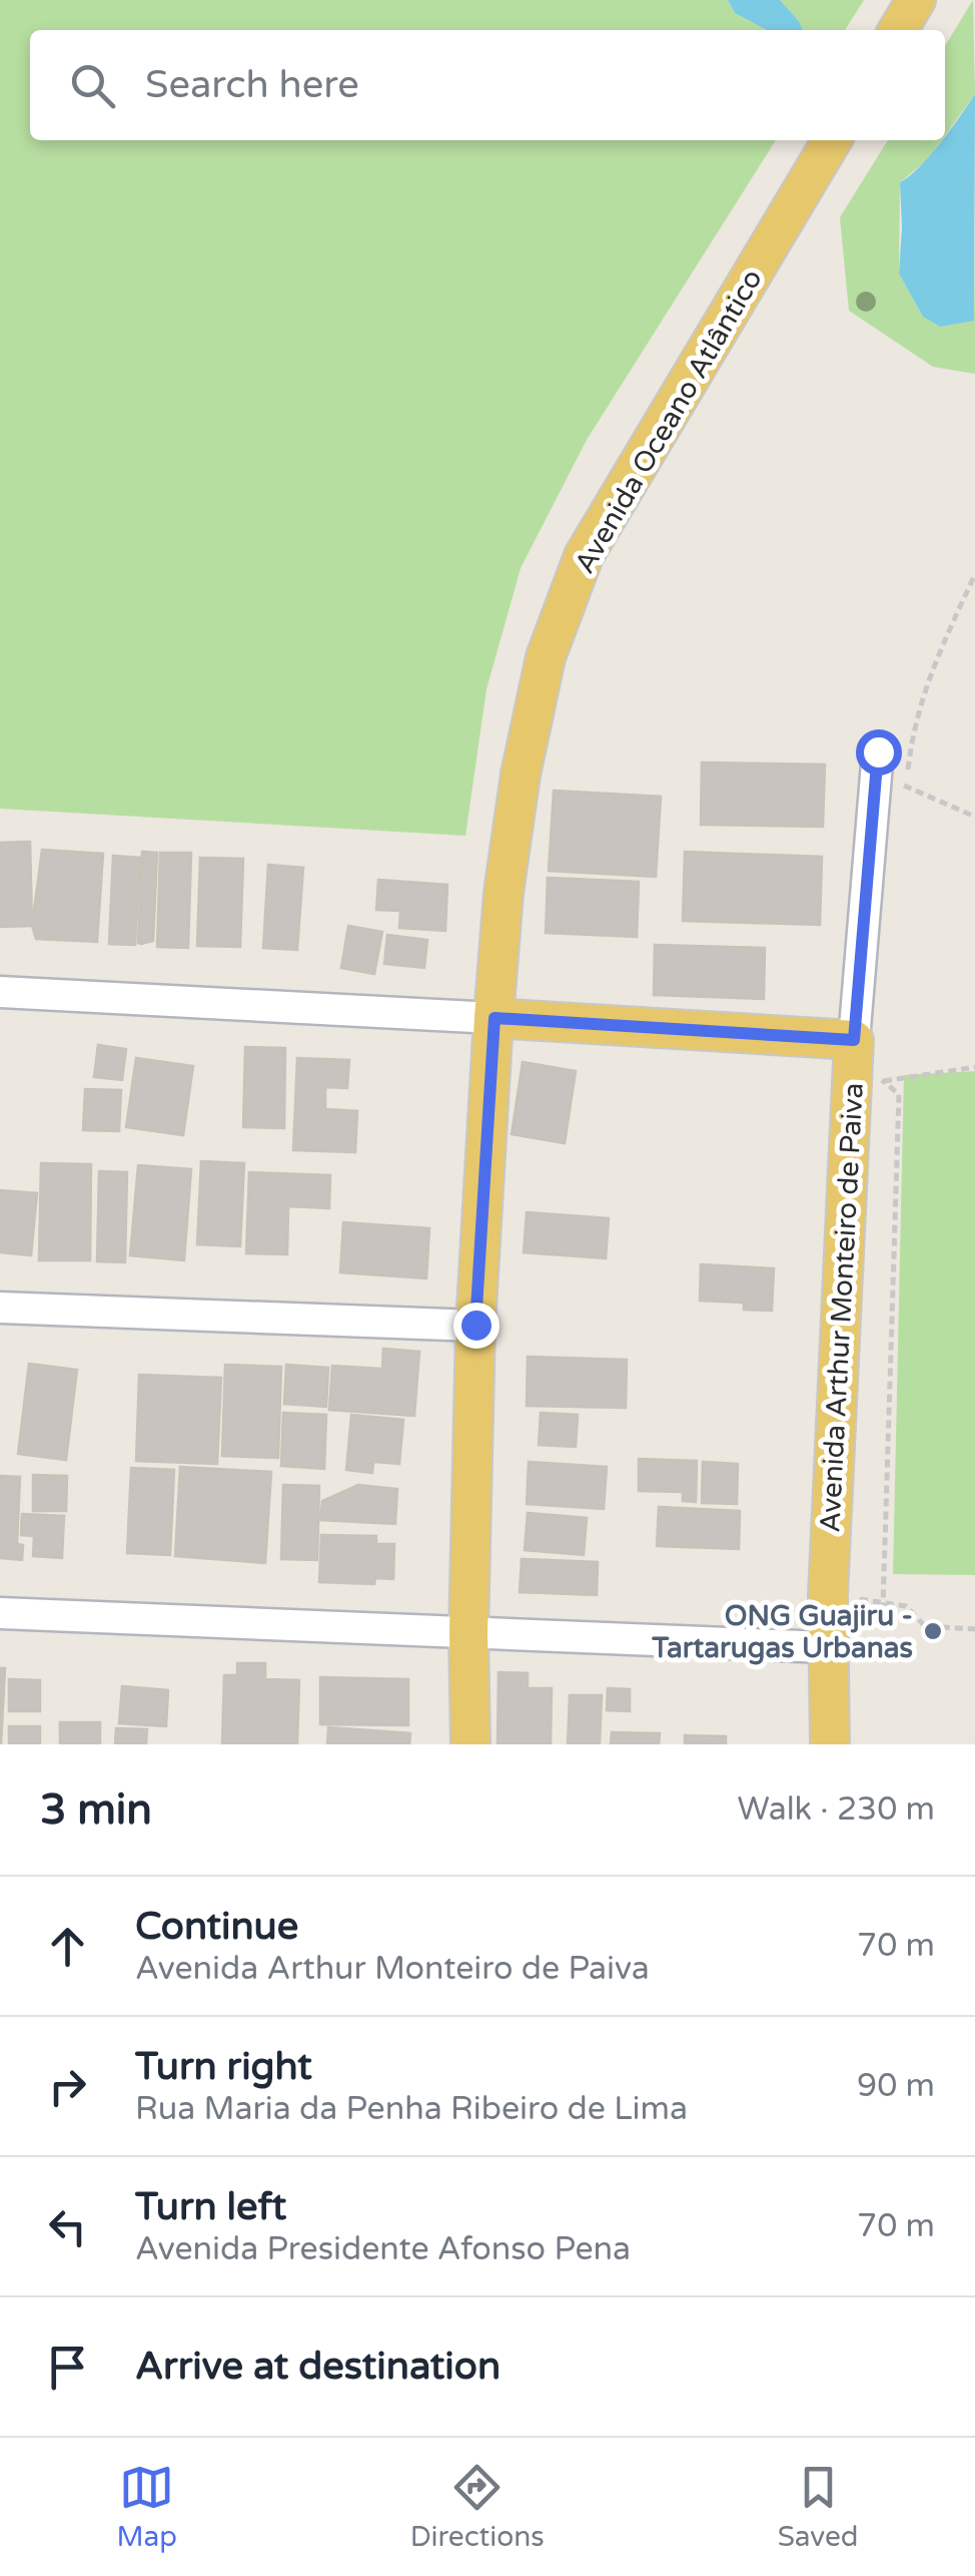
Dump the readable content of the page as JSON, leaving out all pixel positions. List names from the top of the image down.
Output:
{
  "streets": {
    "main road": ["Avenida Oceano Atlântico", "Avenida Arthur Monteiro de Paiva"]
  },
  "places": ["ONG Guajiru - Tartarugas Urbanas"],
  "page": {
    "search": "Search here",
    "heading": ["3 min", "Walk · 230 m"],
    "list": [
      ["Continue", "Avenida Arthur Monteiro de Paiva", "70 m"],
      ["Turn right", "Rua Maria da Penha Ribeiro de Lima", "90 m"],
      ["Turn left", "Avenida Presidente Afonso Pena", "70 m"],
      "Arrive at destination"
    ],
    "nav": ["Map", "Directions", "Saved"]
  }
}
